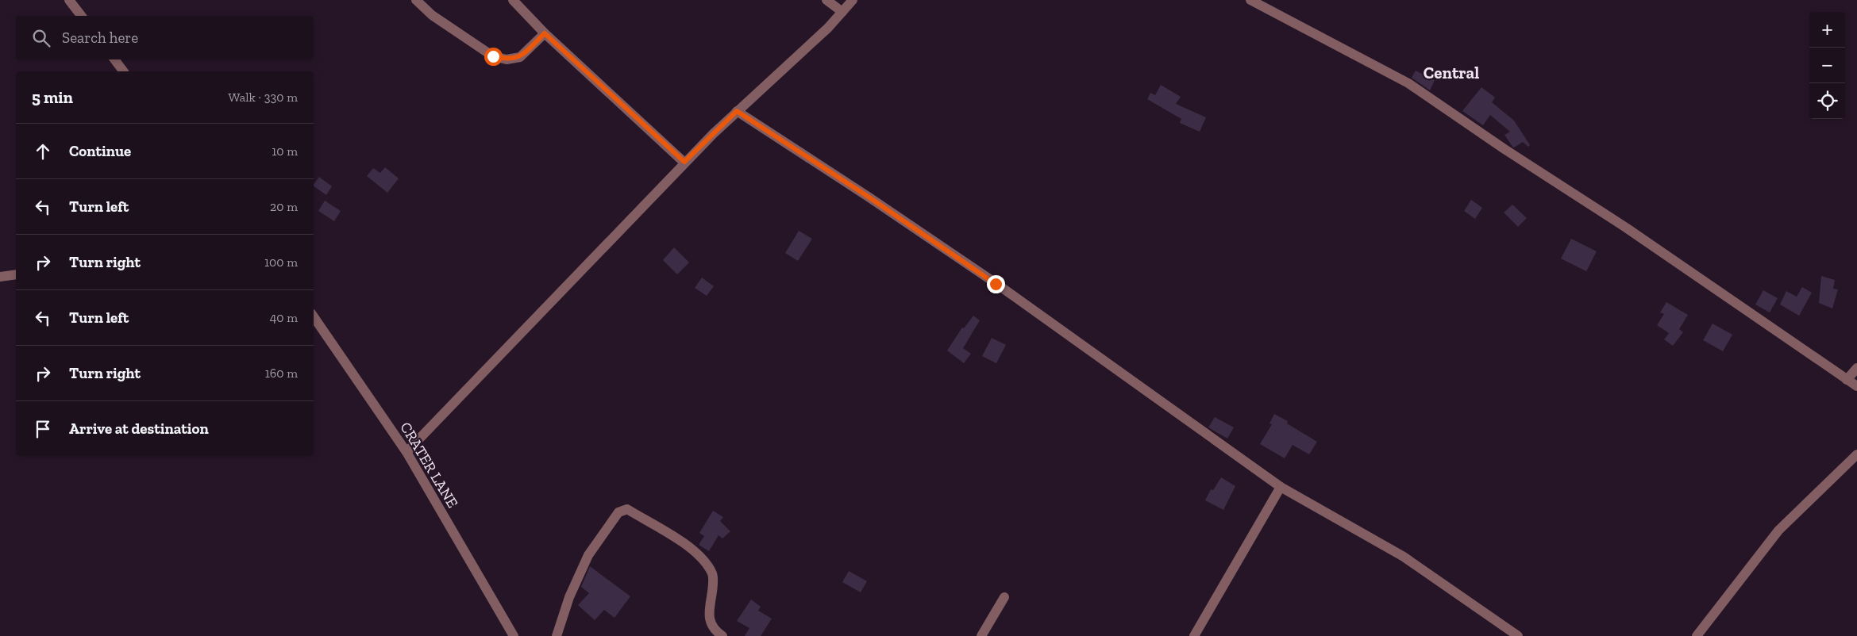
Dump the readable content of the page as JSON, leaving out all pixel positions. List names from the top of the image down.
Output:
{
  "streets": {
    "street": ["CRATER LANE"]
  },
  "districts": ["Central"],
  "page": {
    "map_buttons": ["+", "−"],
    "search": "Search here",
    "heading": ["5 min", "Walk · 330 m"],
    "list": [
      ["Continue", "10 m"],
      ["Turn left", "20 m"],
      ["Turn right", "100 m"],
      ["Turn left", "40 m"],
      ["Turn right", "160 m"],
      "Arrive at destination"
    ]
  }
}
